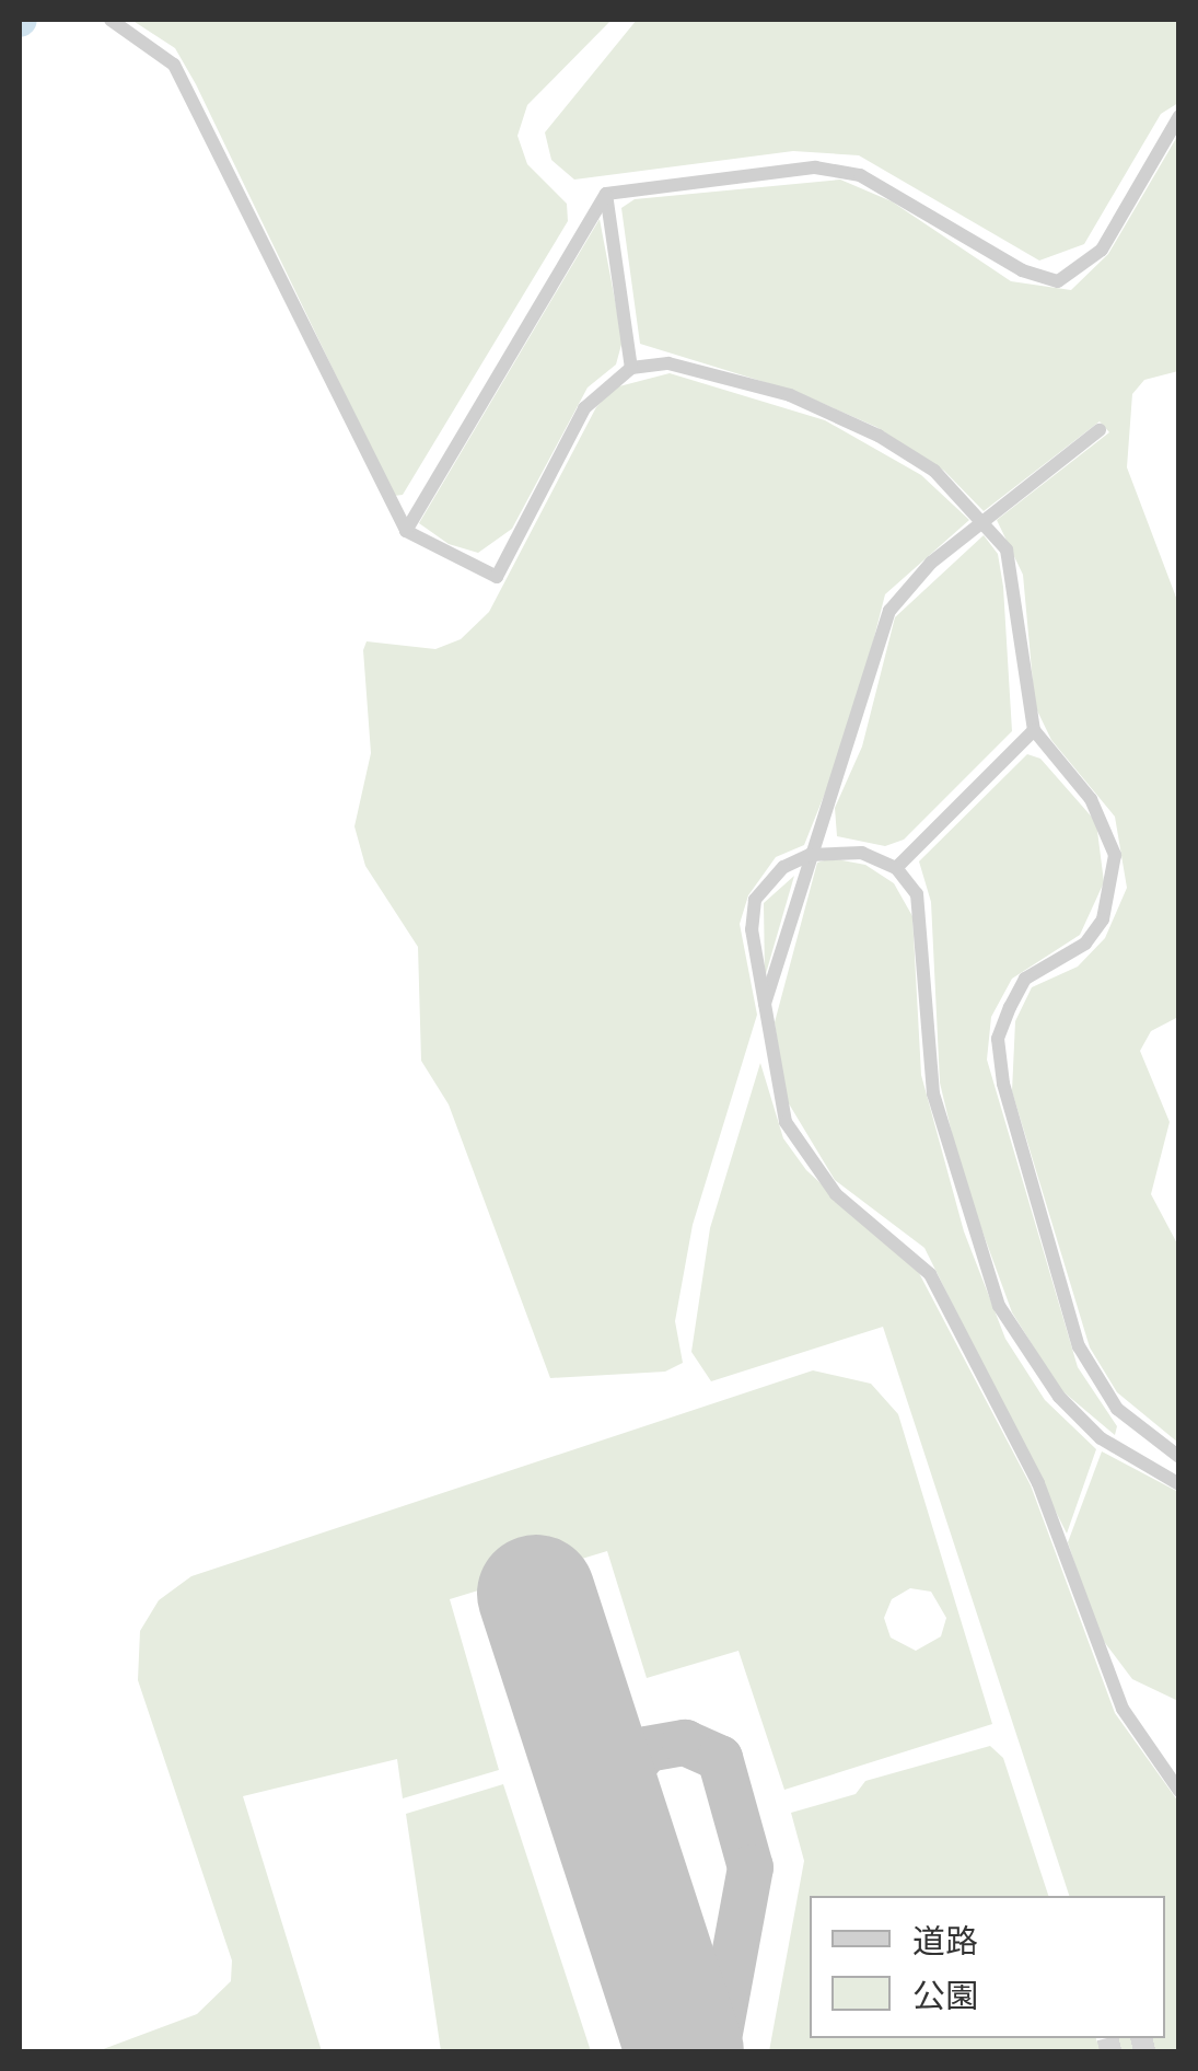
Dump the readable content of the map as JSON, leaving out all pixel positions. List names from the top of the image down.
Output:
{
  "legend": ["道路", "公園"]
}
